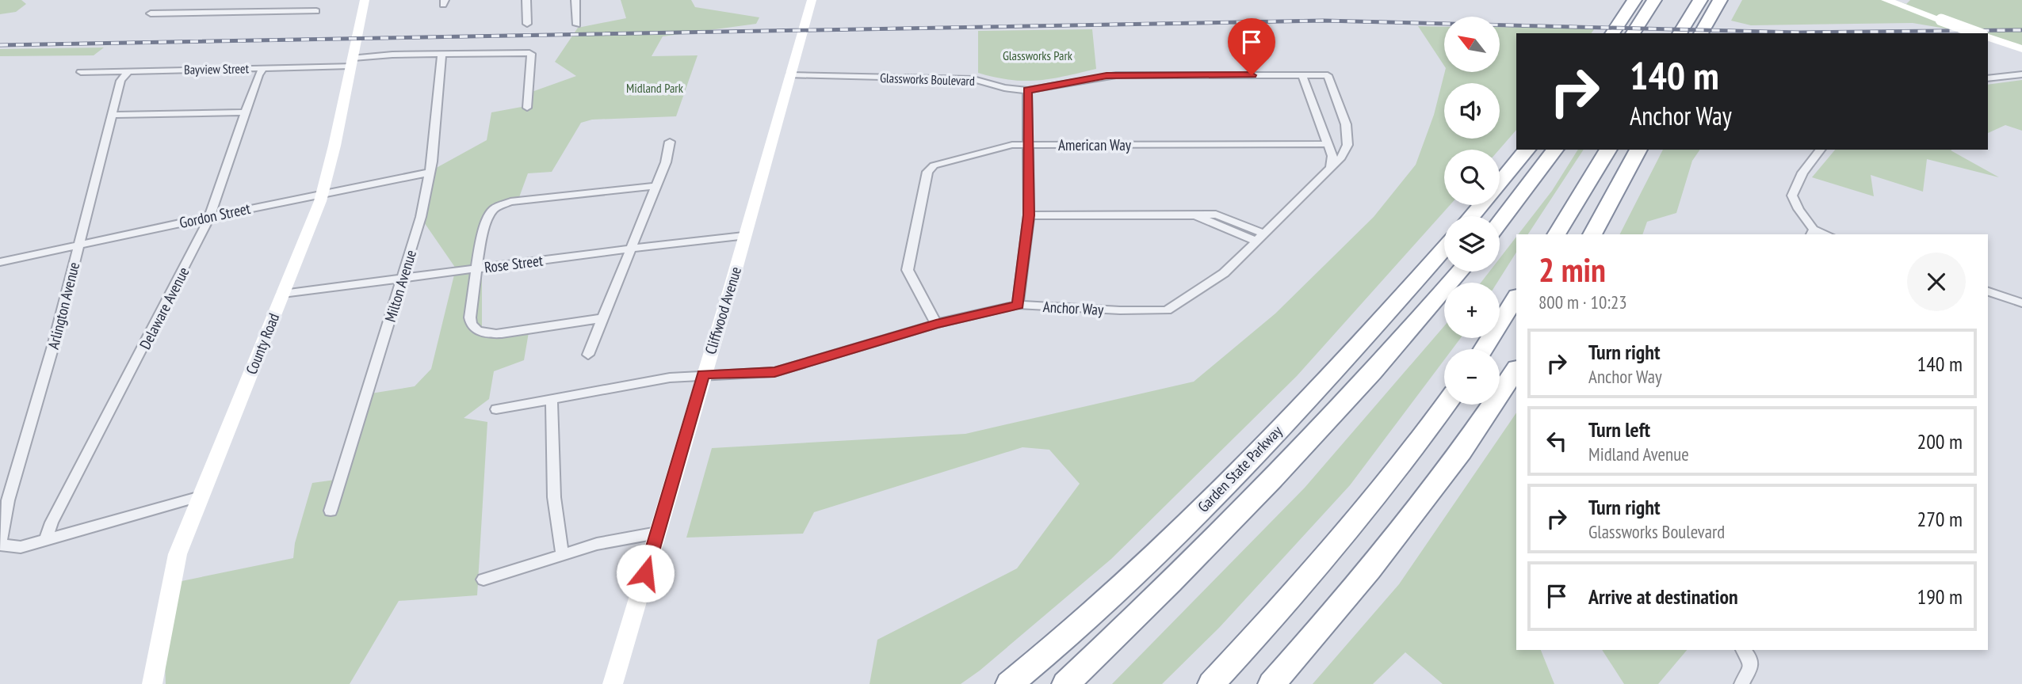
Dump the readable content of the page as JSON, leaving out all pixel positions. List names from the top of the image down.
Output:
{
  "streets": {
    "highway": ["Garden State Parkway"],
    "street": [
      "Bayview Street",
      "Glassworks Boulevard",
      "American Way",
      "Gordon Street",
      "Rose Street",
      "Milton Avenue",
      "Arlington Avenue",
      "Delaware Avenue",
      "Anchor Way",
      "Cliffwood Avenue",
      "County Road"
    ]
  },
  "crossings": [
    ["Bayview Street", "Milton Avenue"],
    ["Bayview Street", "Arlington Avenue"],
    ["Bayview Street", "Delaware Avenue"],
    ["Bayview Street", "County Road"],
    ["Glassworks Boulevard", "Anchor Way"],
    ["Glassworks Boulevard", "Cliffwood Avenue"],
    ["American Way", "Anchor Way"],
    ["Gordon Street", "Milton Avenue"],
    ["Gordon Street", "Arlington Avenue"],
    ["Gordon Street", "Delaware Avenue"],
    ["Gordon Street", "County Road"],
    ["Rose Street", "Milton Avenue"],
    ["Rose Street", "Cliffwood Avenue"],
    ["Rose Street", "County Road"],
    ["Anchor Way", "Cliffwood Avenue"]
  ],
  "parks": ["Glassworks Park", "Midland Park"],
  "north": "top left",
  "page": {
    "map_buttons": ["+", "−"],
    "turn": ["140 m", "Anchor Way"],
    "heading": ["2 min", "800 m · 10:23"],
    "list": [
      {
        "name": "Turn right",
        "note": "Anchor Way",
        "value": "140 m"
      },
      {
        "name": "Turn left",
        "note": "Midland Avenue",
        "value": "200 m"
      },
      {
        "name": "Turn right",
        "note": "Glassworks Boulevard",
        "value": "270 m"
      },
      {
        "name": "Arrive at destination",
        "value": "190 m"
      }
    ]
  }
}
